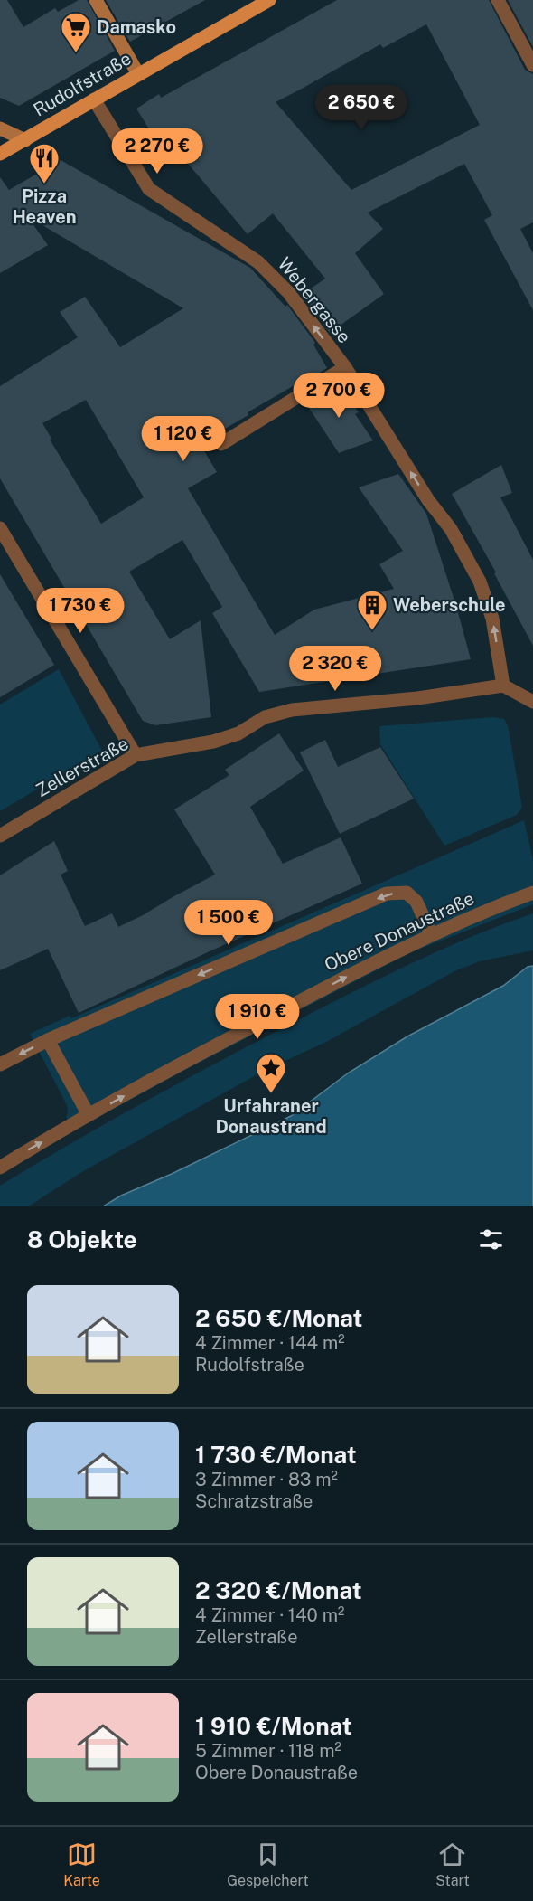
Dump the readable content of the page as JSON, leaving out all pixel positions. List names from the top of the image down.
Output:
{
  "streets": {
    "main road": ["Rudolfstraße"],
    "street": ["Webergasse", "Zellerstraße", "Obere Donaustraße"]
  },
  "crossings": [
    ["Rudolfstraße", "Webergasse"],
    ["Webergasse", "Zellerstraße"]
  ],
  "one_way": ["Webergasse", "Obere Donaustraße"],
  "places": {
    "supermarket": ["Damasko"],
    "restaurant": ["Pizza Heaven"],
    "building": ["Weberschule"],
    "place": ["Urfahraner Donaustrand"]
  },
  "page": {
    "price": [
      "2 650 €",
      "2 270 €",
      "2 700 €",
      "1 120 €",
      "1 730 €",
      "2 320 €",
      "1 500 €",
      "1 910 €"
    ],
    "heading": "8 Objekte",
    "list": [
      {
        "name": "2 650 €/Monat",
        "note": "4 Zimmer · 144 m² · Rudolfstraße"
      },
      {
        "name": "1 730 €/Monat",
        "note": "3 Zimmer · 83 m² · Schratzstraße"
      },
      {
        "name": "2 320 €/Monat",
        "note": "4 Zimmer · 140 m² · Zellerstraße"
      },
      {
        "name": "1 910 €/Monat",
        "note": "5 Zimmer · 118 m² · Obere Donaustraße"
      }
    ],
    "tabs": ["Karte", "Gespeichert", "Start"]
  }
}
